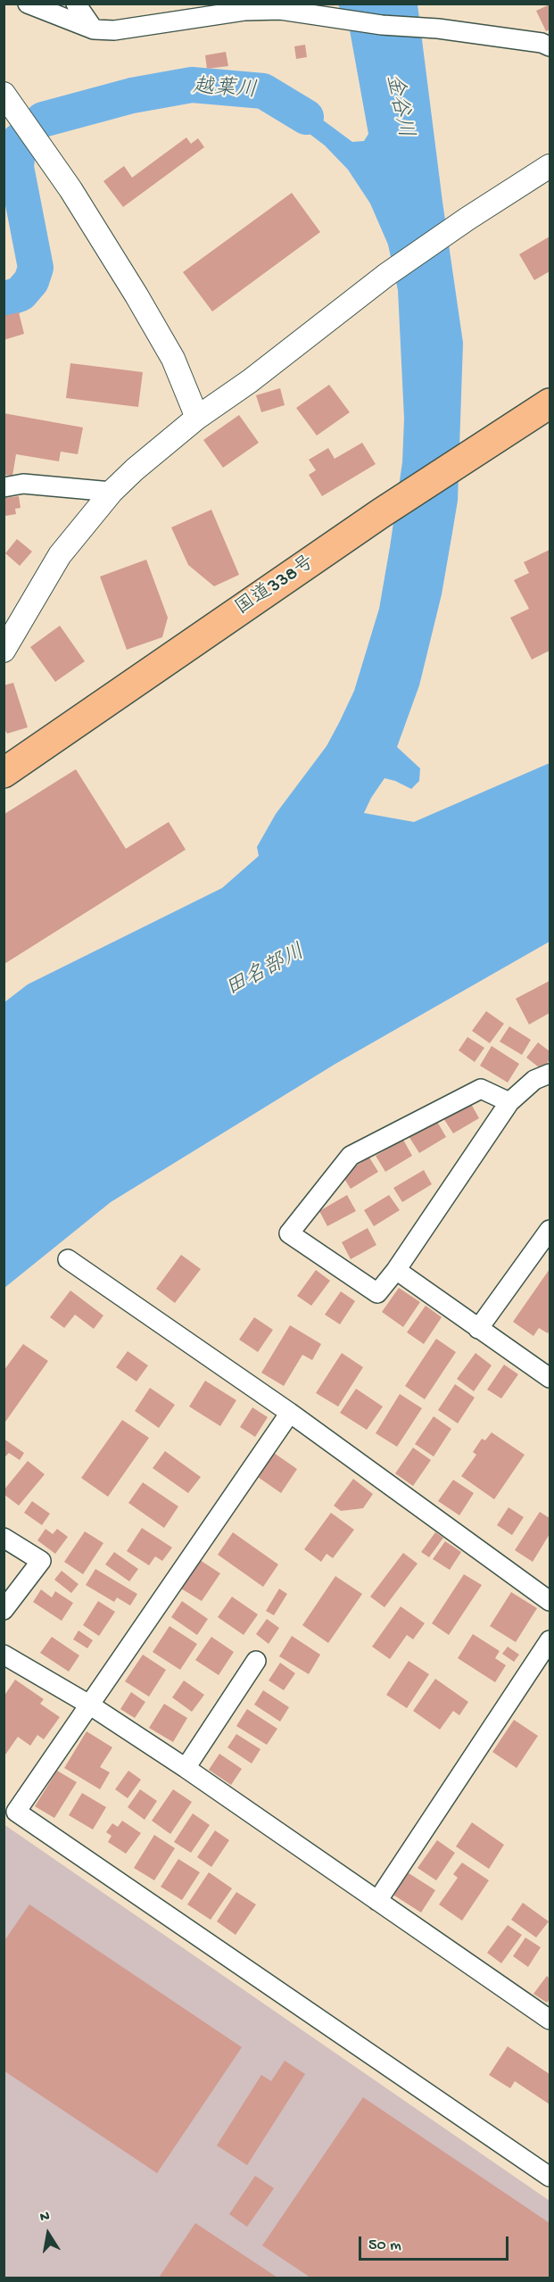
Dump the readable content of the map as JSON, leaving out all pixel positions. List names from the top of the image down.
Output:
{
  "streets": {
    "highway": ["国道338号"]
  },
  "water": ["越葉川", "金谷川", "田名部川"],
  "scale_bar": "50 m",
  "north": "top"
}
